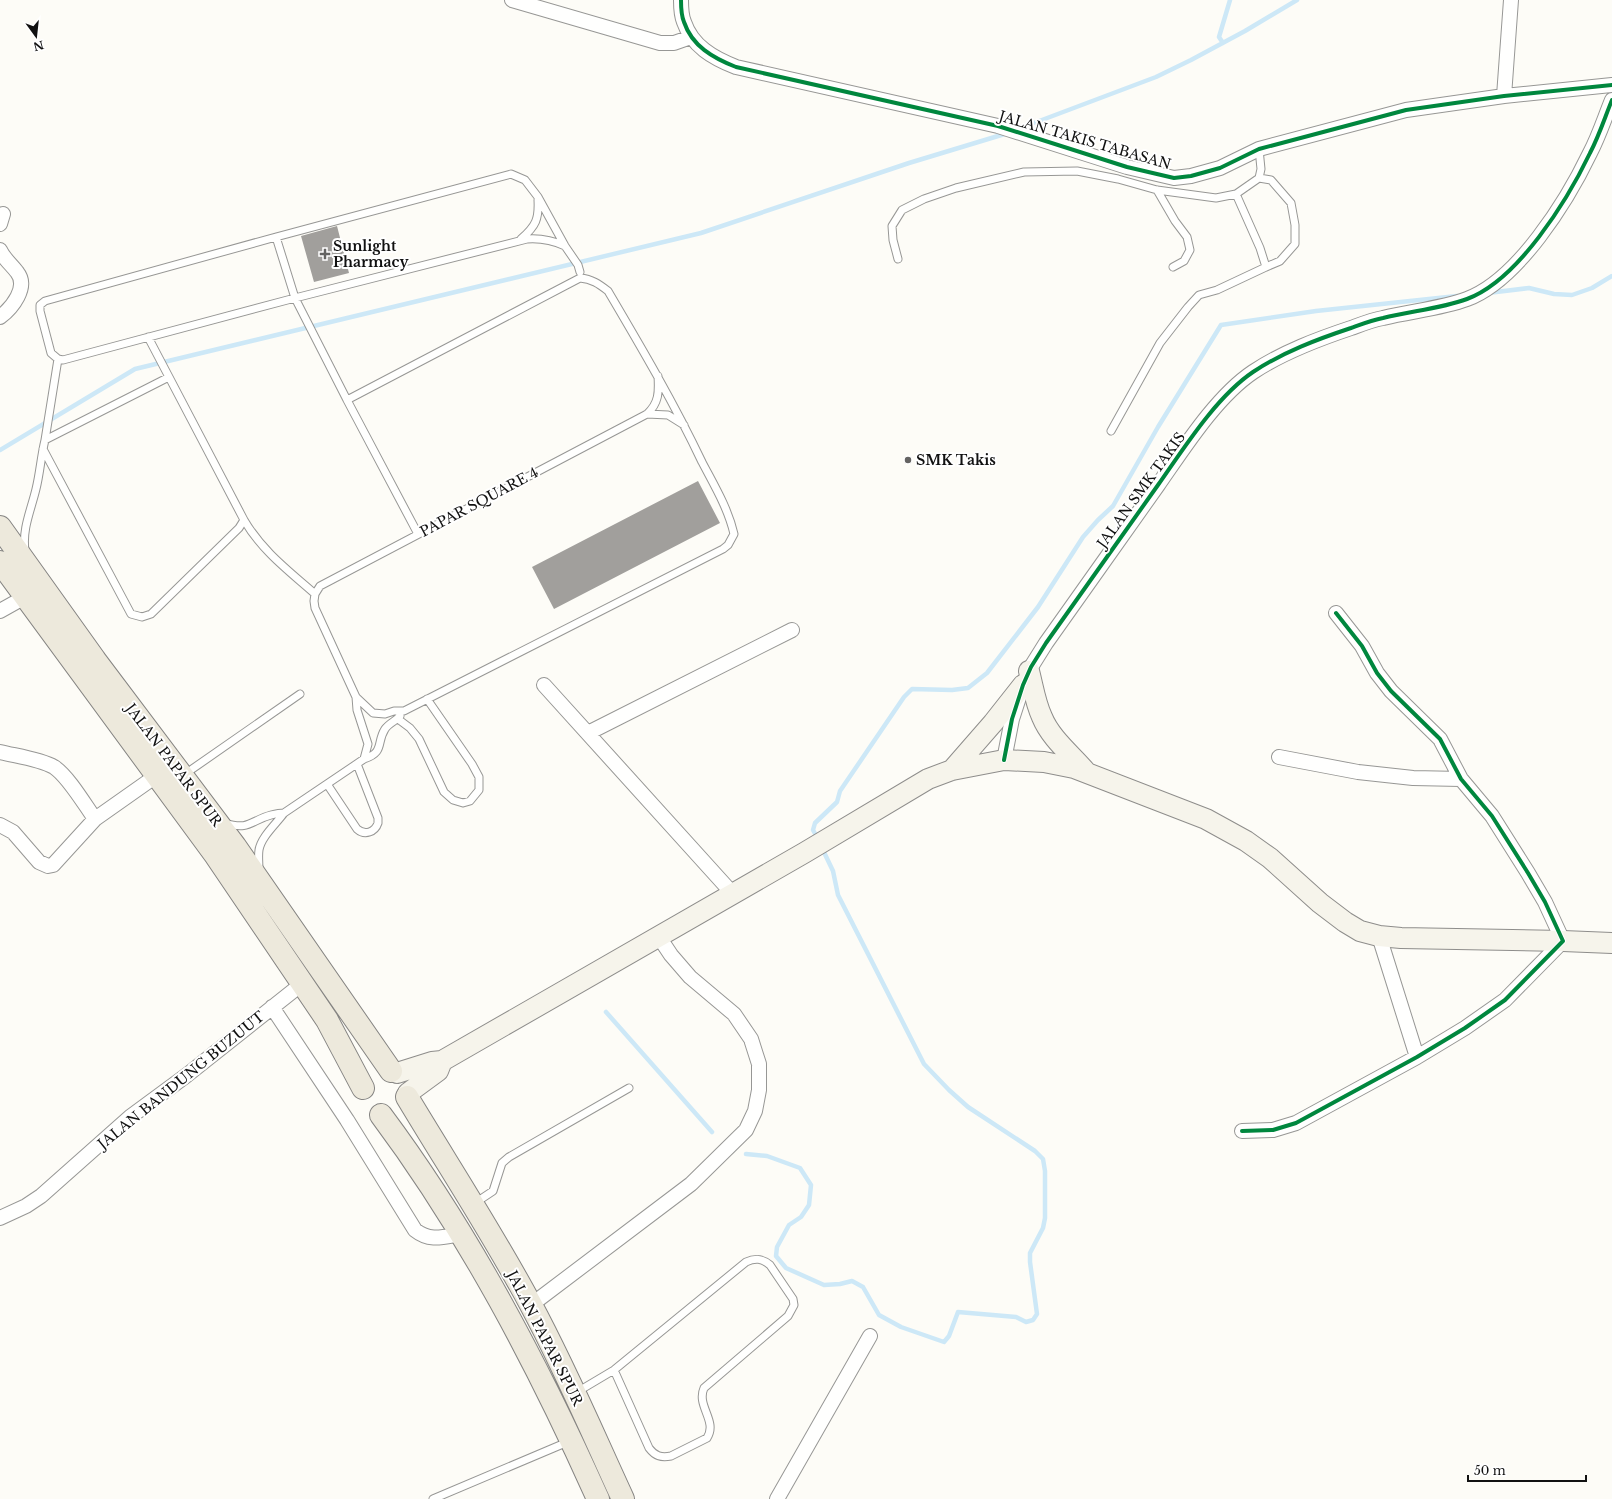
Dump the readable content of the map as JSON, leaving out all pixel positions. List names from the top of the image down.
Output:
{
  "streets": {
    "main road": ["JALAN PAPAR SPUR"],
    "street": ["JALAN TAKIS TABASAN", "JALAN SMK TAKIS", "JALAN BANDUNG BUZUUT"],
    "lane": ["PAPAR SQUARE 4"]
  },
  "places": {
    "health": ["Sunlight Pharmacy"],
    "other": ["SMK Takis"]
  },
  "scale_bar": "50 m",
  "north": "bottom"
}
